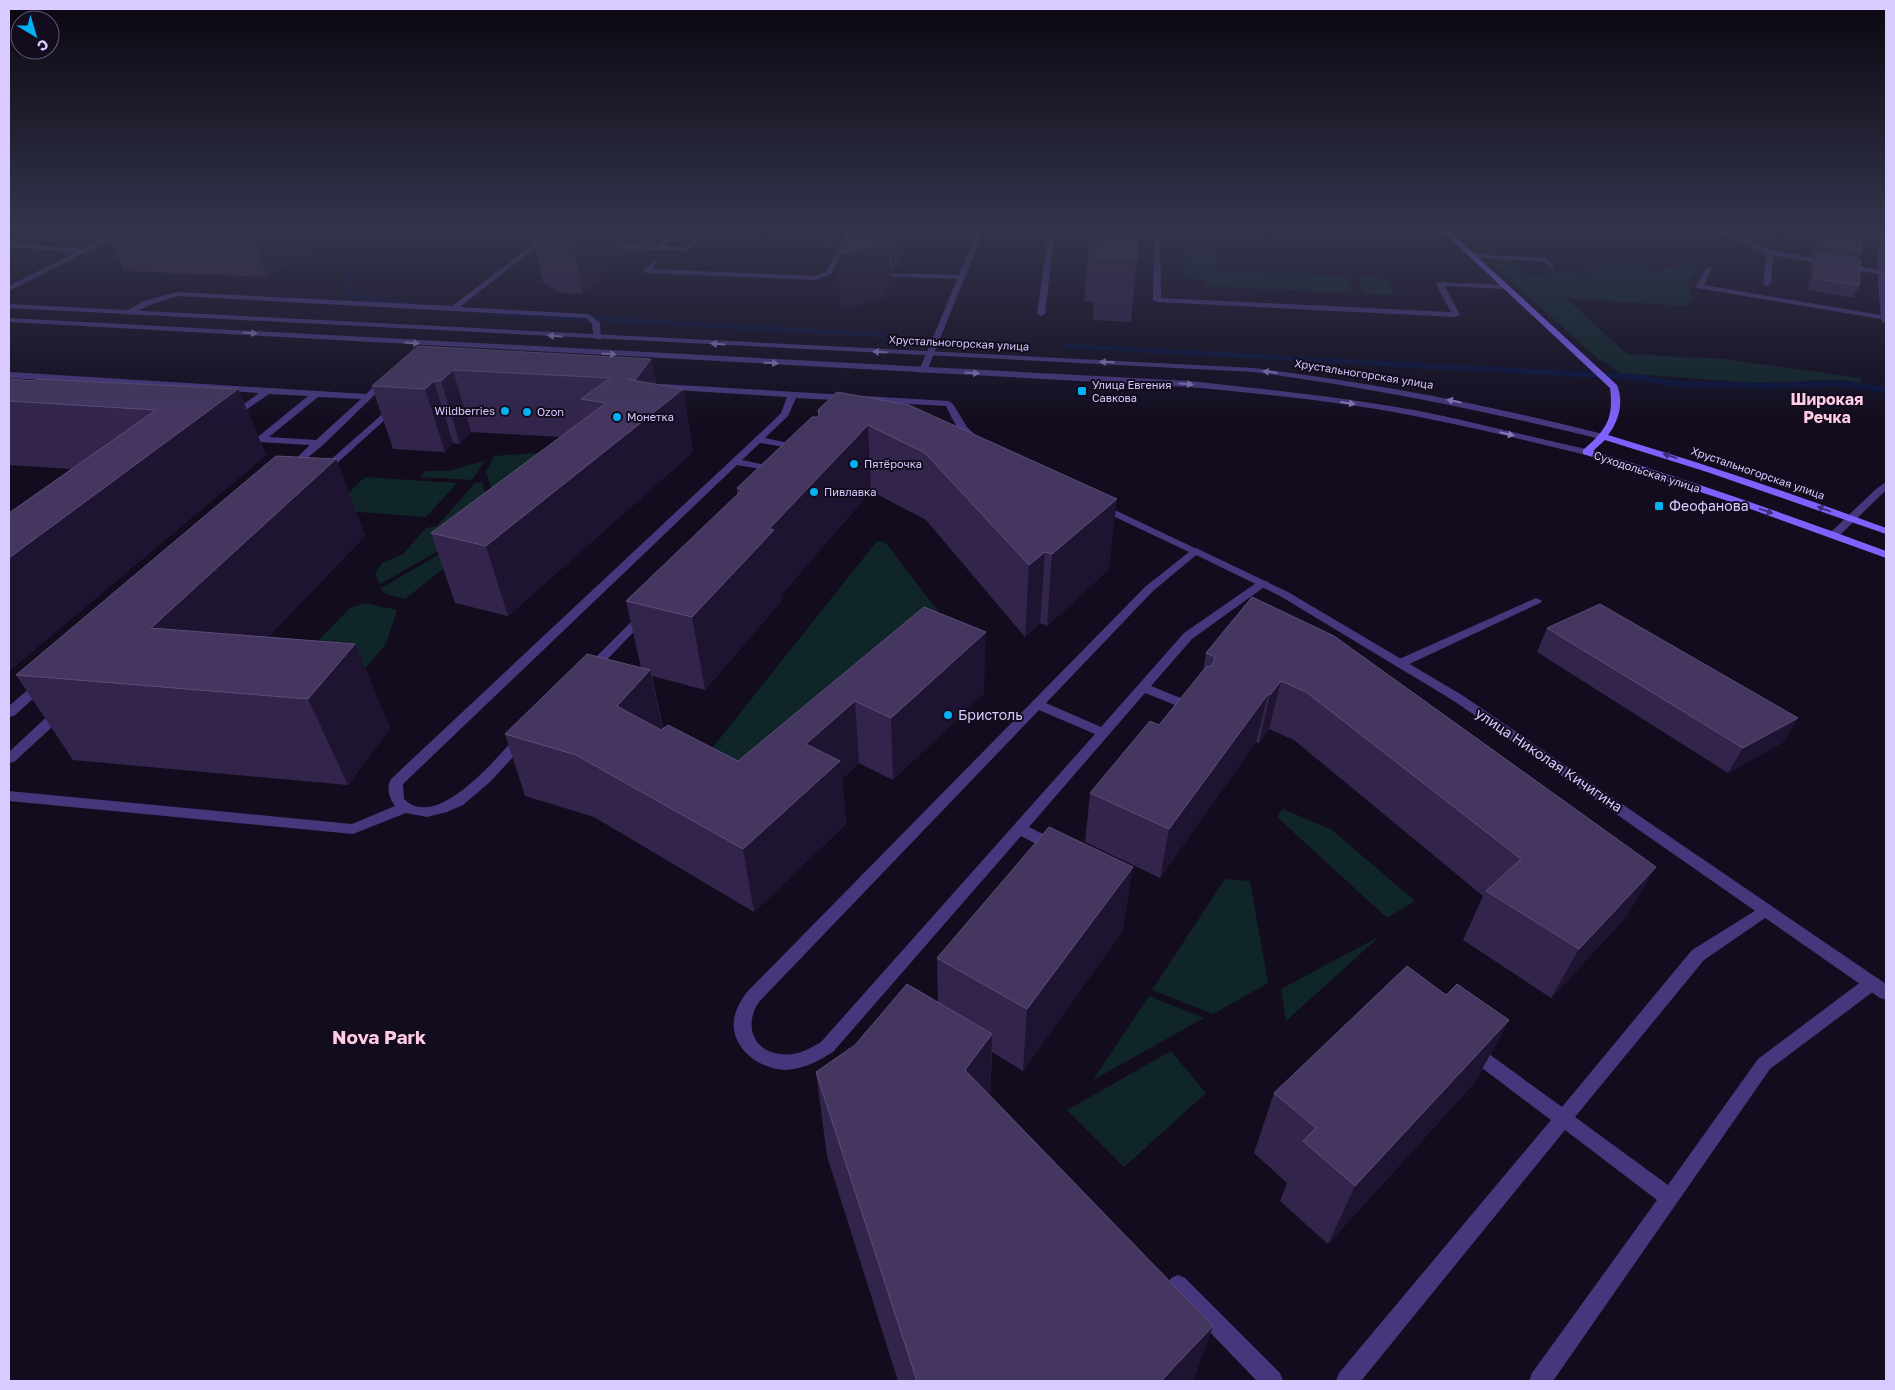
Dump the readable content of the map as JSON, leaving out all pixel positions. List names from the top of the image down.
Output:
{
  "streets": {
    "main road": ["Хрустальногорская улица", "Суходольская улица"],
    "street": ["улица Николая Кичигина"]
  },
  "crossings": [
    ["Хрустальногорская улица", "Суходольская улица"]
  ],
  "one_way": ["Суходольская улица"],
  "districts": ["Широкая Речка", "Nova Park"],
  "places": {
    "transit": ["Улица Евгения Савкова", "Феофанова"],
    "other": [
      "Wildberries",
      "Ozon",
      "Монетка",
      "Пятёрочка",
      "Пивлавка",
      "Бристоль"
    ]
  },
  "north": "bottom right"
}
